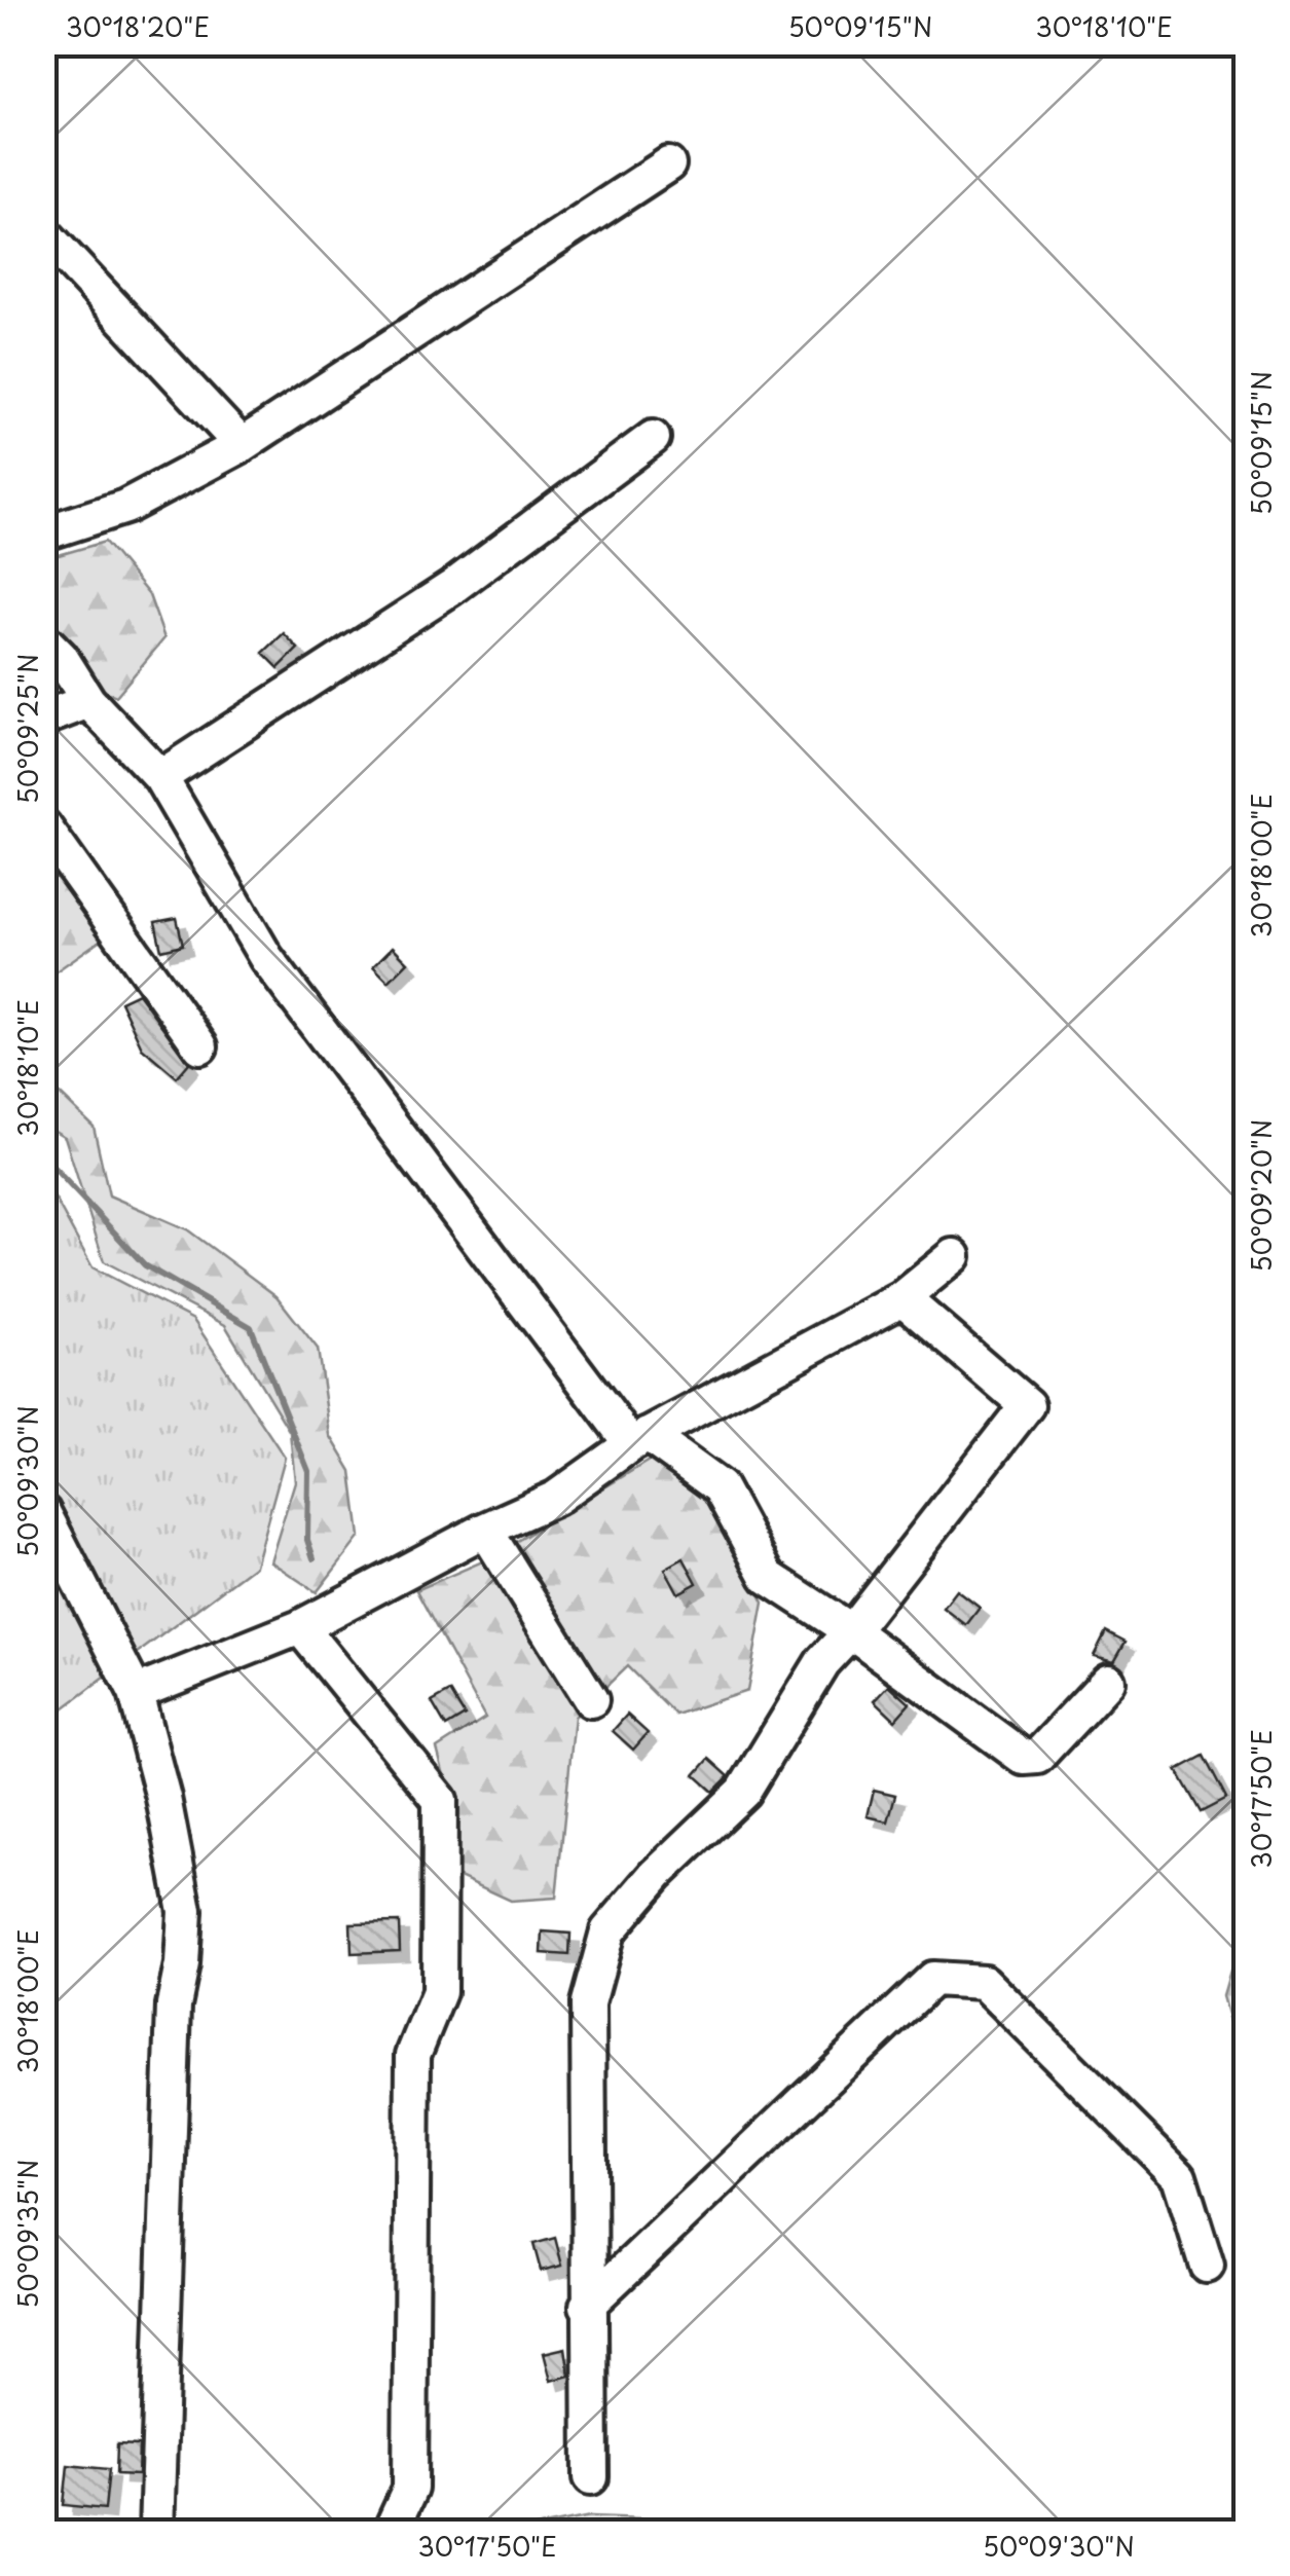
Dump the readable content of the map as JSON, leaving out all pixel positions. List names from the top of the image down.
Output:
{
  "coordinates": [
    "30°18'20\"E",
    "50°09'15\"N",
    "30°18'10\"E",
    "50°09'25\"N",
    "30°18'00\"E",
    "50°09'20\"N",
    "50°09'30\"N",
    "30°17'50\"E",
    "50°09'35\"N"
  ]
}
